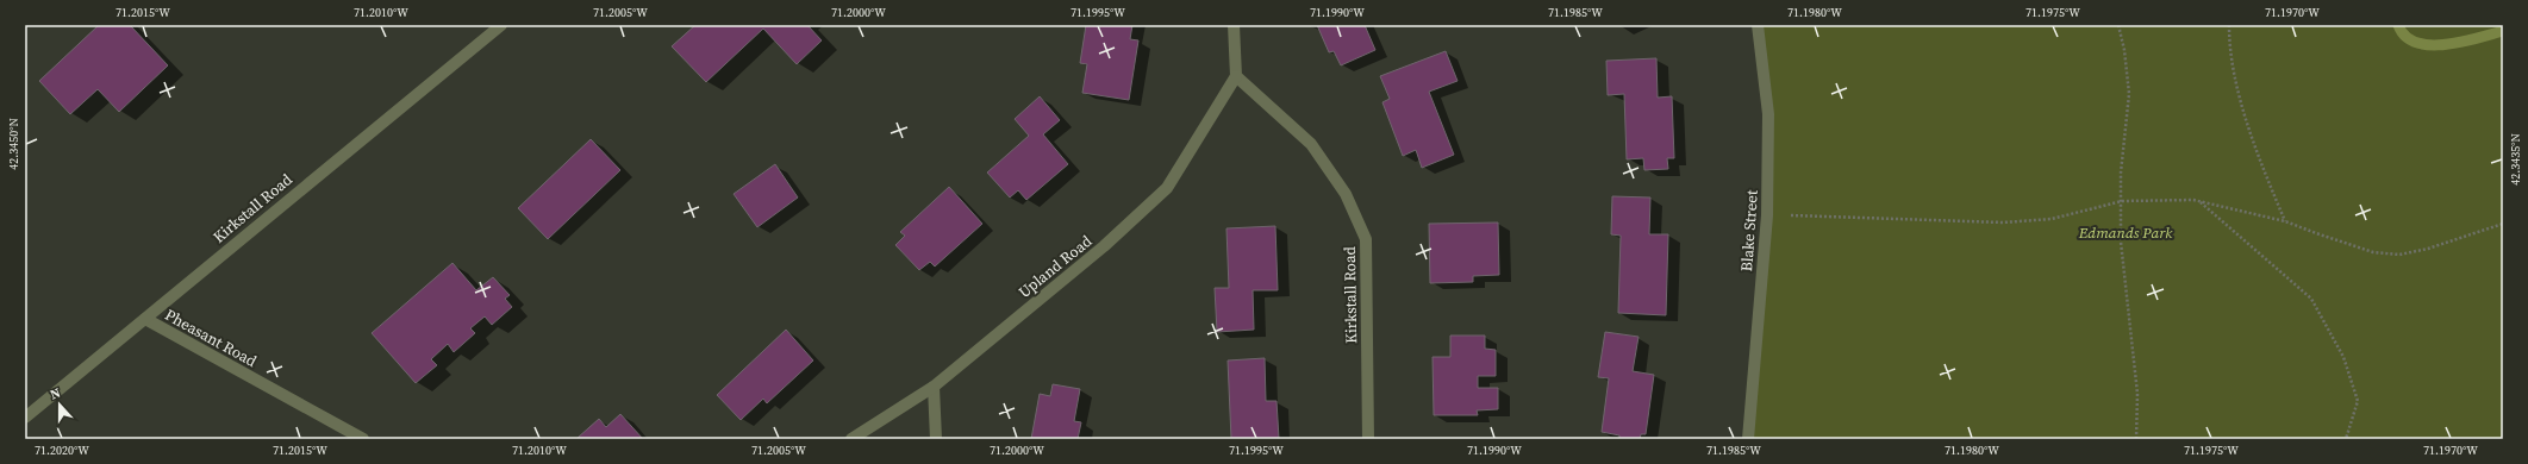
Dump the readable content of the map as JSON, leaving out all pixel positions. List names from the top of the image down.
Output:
{
  "streets": {
    "street": [
      "Kirkstall Road",
      "Blake Street",
      "Upland Road",
      "Pheasant Road"
    ]
  },
  "crossings": [
    ["Kirkstall Road", "Upland Road"],
    ["Kirkstall Road", "Pheasant Road"]
  ],
  "parks": ["Edmands Park"],
  "north": "top",
  "coordinates": [
    "71.2015°W",
    "71.2010°W",
    "71.2005°W",
    "71.2000°W",
    "71.1995°W",
    "71.1990°W",
    "71.1985°W",
    "71.1980°W",
    "71.1975°W",
    "71.1970°W",
    "42.3450°N",
    "42.3435°N",
    "71.2020°W"
  ]
}
